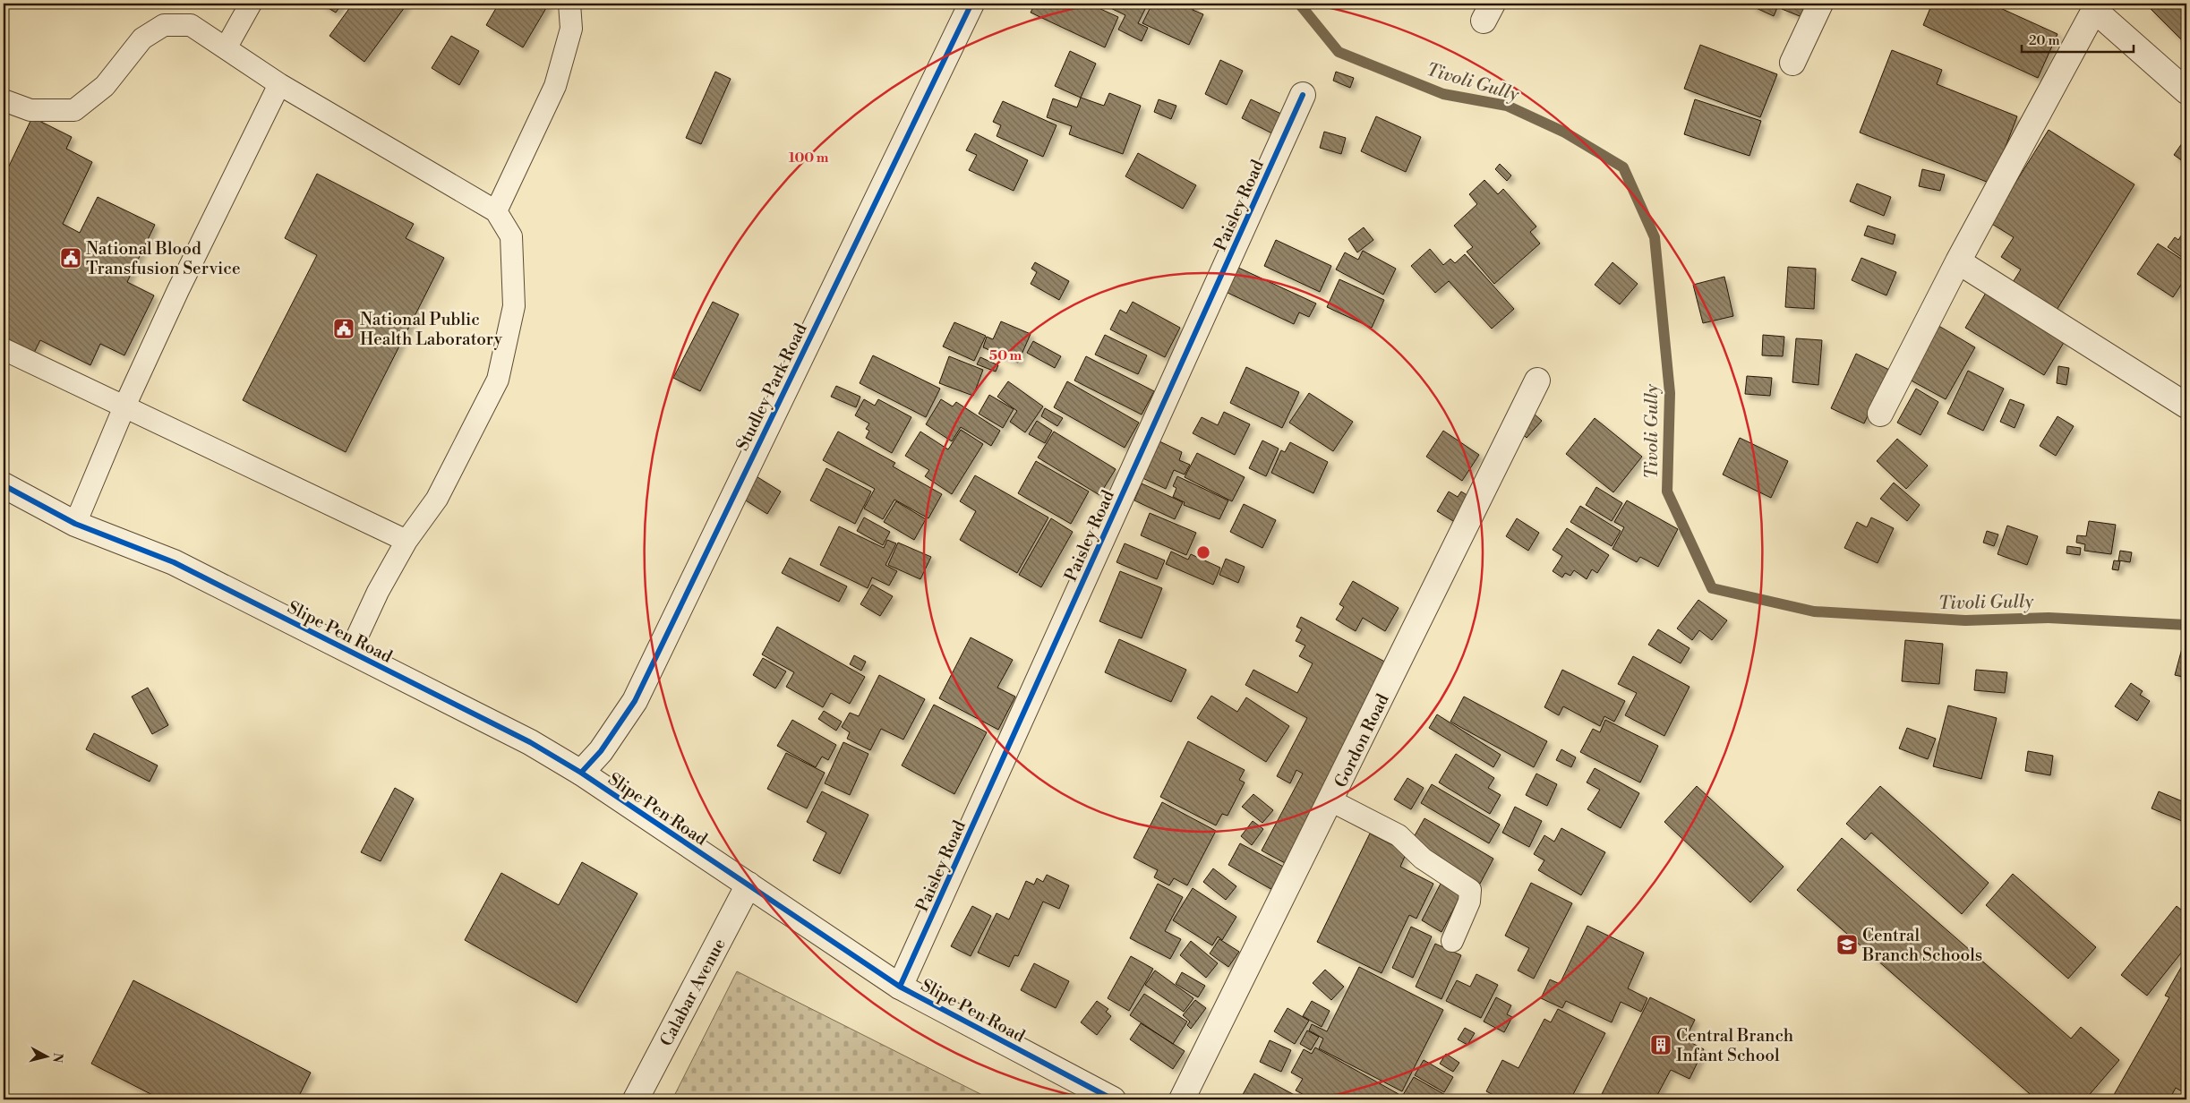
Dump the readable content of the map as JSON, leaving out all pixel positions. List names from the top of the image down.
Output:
{
  "streets": {
    "street": [
      "Paisley Road",
      "Studley Park Road",
      "Slipe Pen Road",
      "Gordon Road",
      "Calabar Avenue"
    ]
  },
  "crossings": [
    ["Paisley Road", "Slipe Pen Road"],
    ["Studley Park Road", "Slipe Pen Road"],
    ["Slipe Pen Road", "Calabar Avenue"]
  ],
  "water": ["Tivoli Gully"],
  "places": {
    "public building": ["National Blood Transfusion Service", "National Public Health Laboratory"],
    "school or university": ["Central Branch Schools"],
    "building": ["Central Branch Infant School"]
  },
  "scale_bar": "20 m",
  "north": "right",
  "rings": ["100 m", "50 m"]
}
